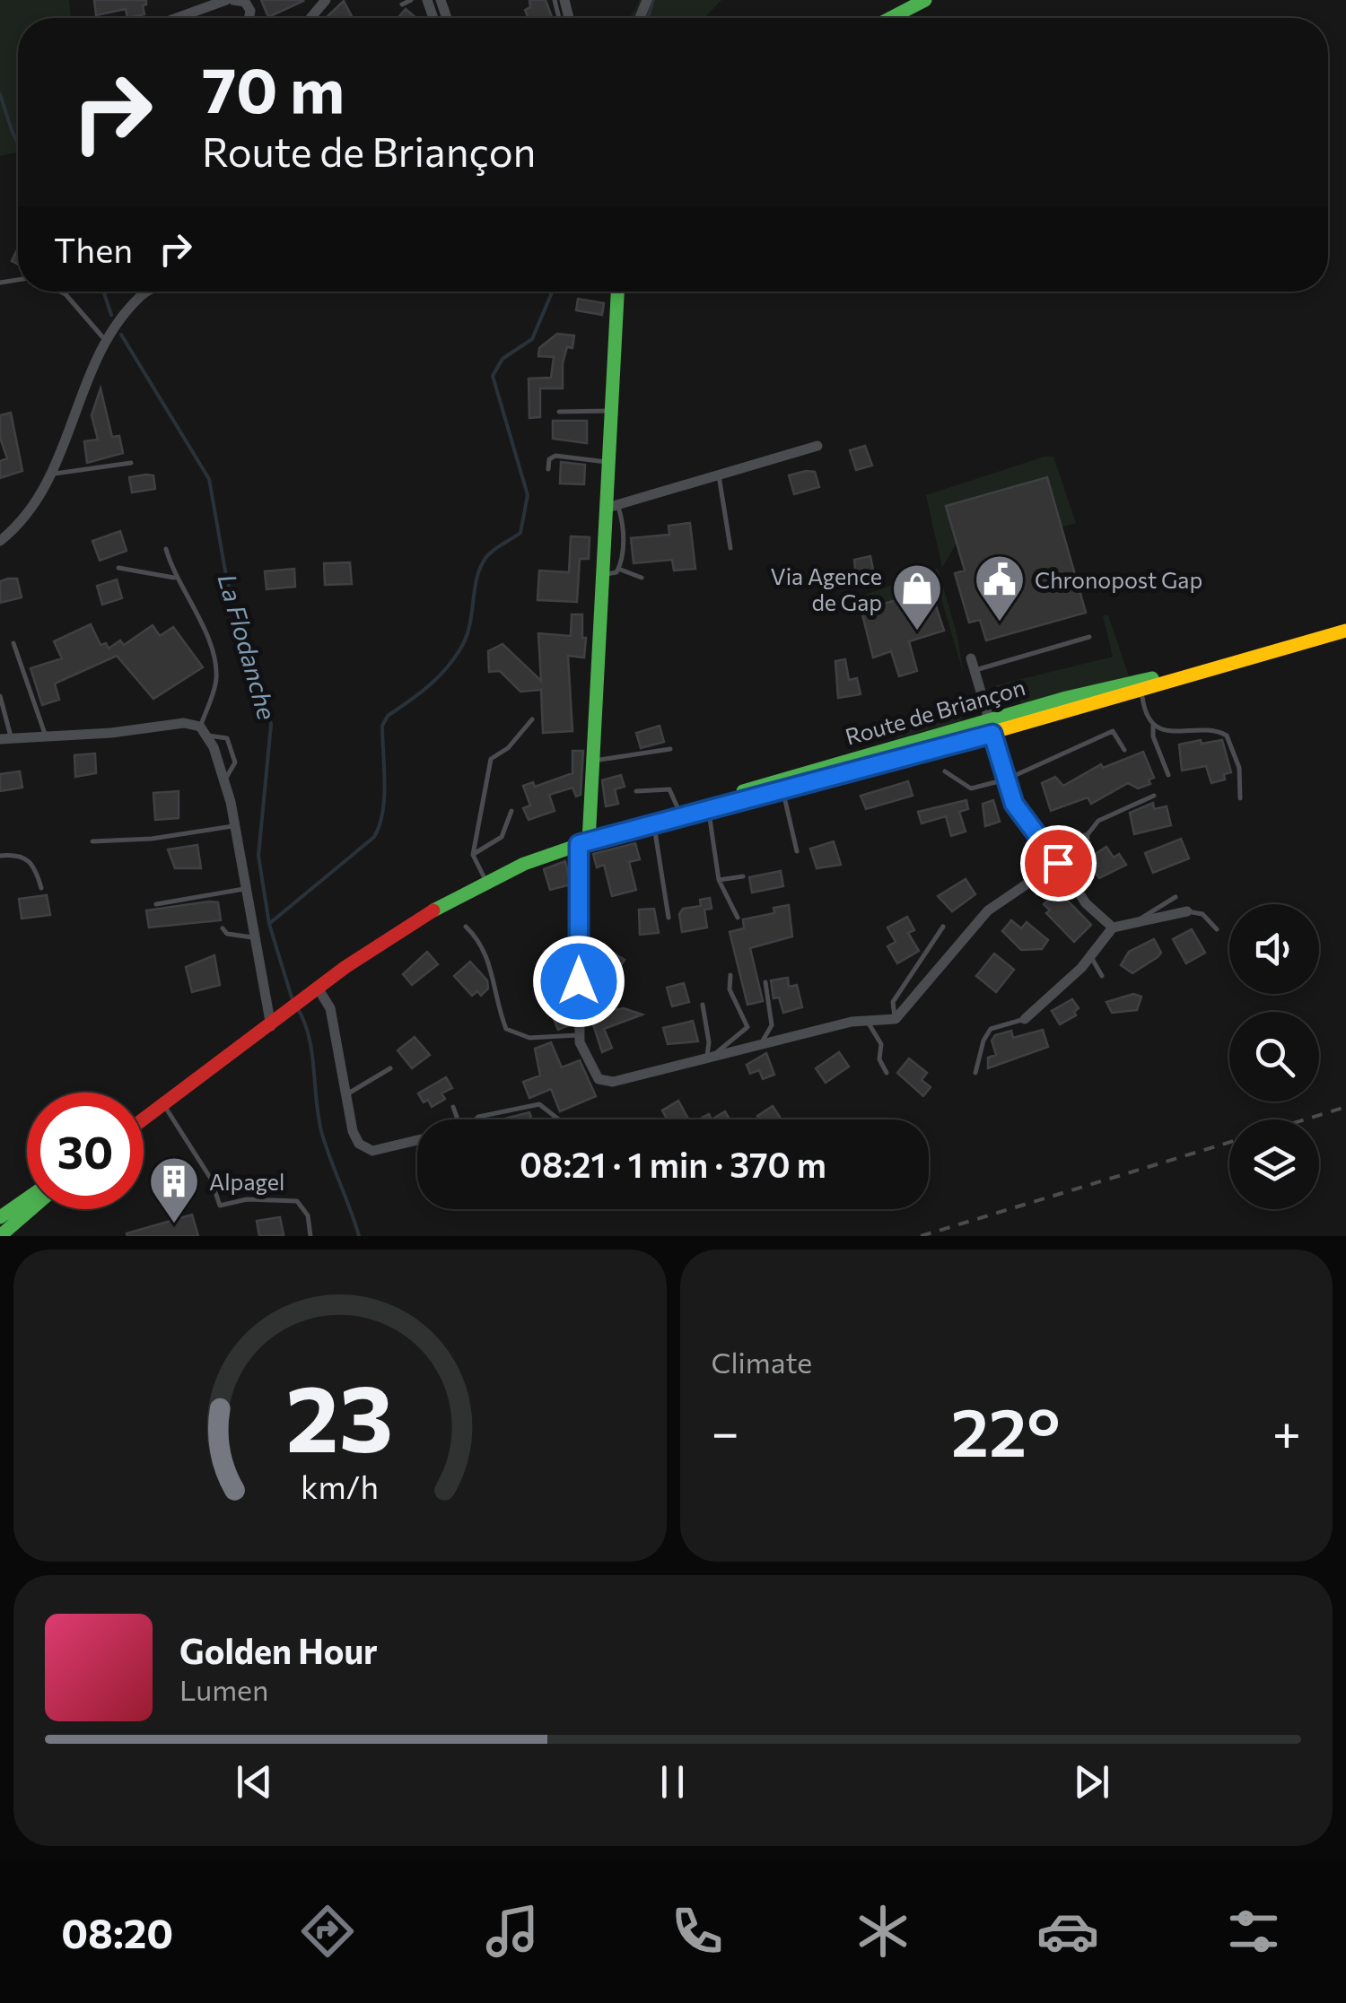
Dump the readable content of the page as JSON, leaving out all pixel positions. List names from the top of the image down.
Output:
{
  "streets": {
    "main road": ["Route de Briançon"]
  },
  "water": ["La Flodanche"],
  "places": {
    "public building": ["Chronopost Gap"],
    "shop": ["Via Agence de Gap"],
    "building": ["Alpagel"]
  },
  "page": {
    "turn": ["70 m", "Route de Briançon"],
    "then": "Then",
    "limit": "30",
    "trip": "08:21 · 1 min · 370 m",
    "tile": "Climate",
    "heat": ["−", "22°", "+"],
    "song": ["Golden Hour", "Lumen"],
    "tabs": "08:20",
    "gauge": ["23", "km/h"]
  }
}
